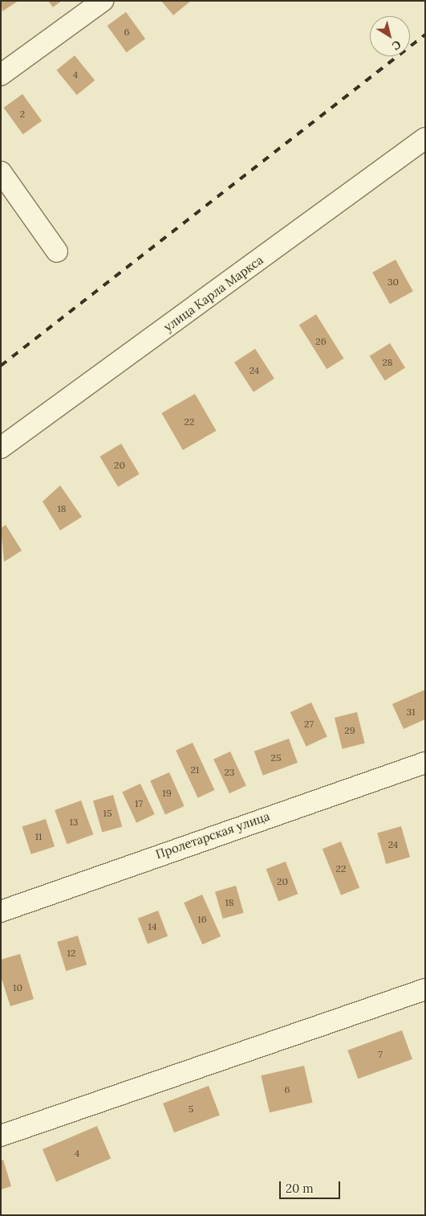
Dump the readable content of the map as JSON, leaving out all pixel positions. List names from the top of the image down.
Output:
{
  "streets": {
    "street": ["улица Карла Маркса", "Пролетарская улица"]
  },
  "house_numbers": [
    "6",
    "4",
    "2",
    "30",
    "26",
    "28",
    "24",
    "22",
    "20",
    "18",
    "31",
    "27",
    "29",
    "25",
    "21",
    "23",
    "19",
    "17",
    "15",
    "13",
    "11",
    "24",
    "22",
    "20",
    "18",
    "16",
    "14",
    "12",
    "10",
    "7",
    "6",
    "5",
    "4"
  ],
  "scale_bar": "20 m",
  "north": "bottom right"
}
